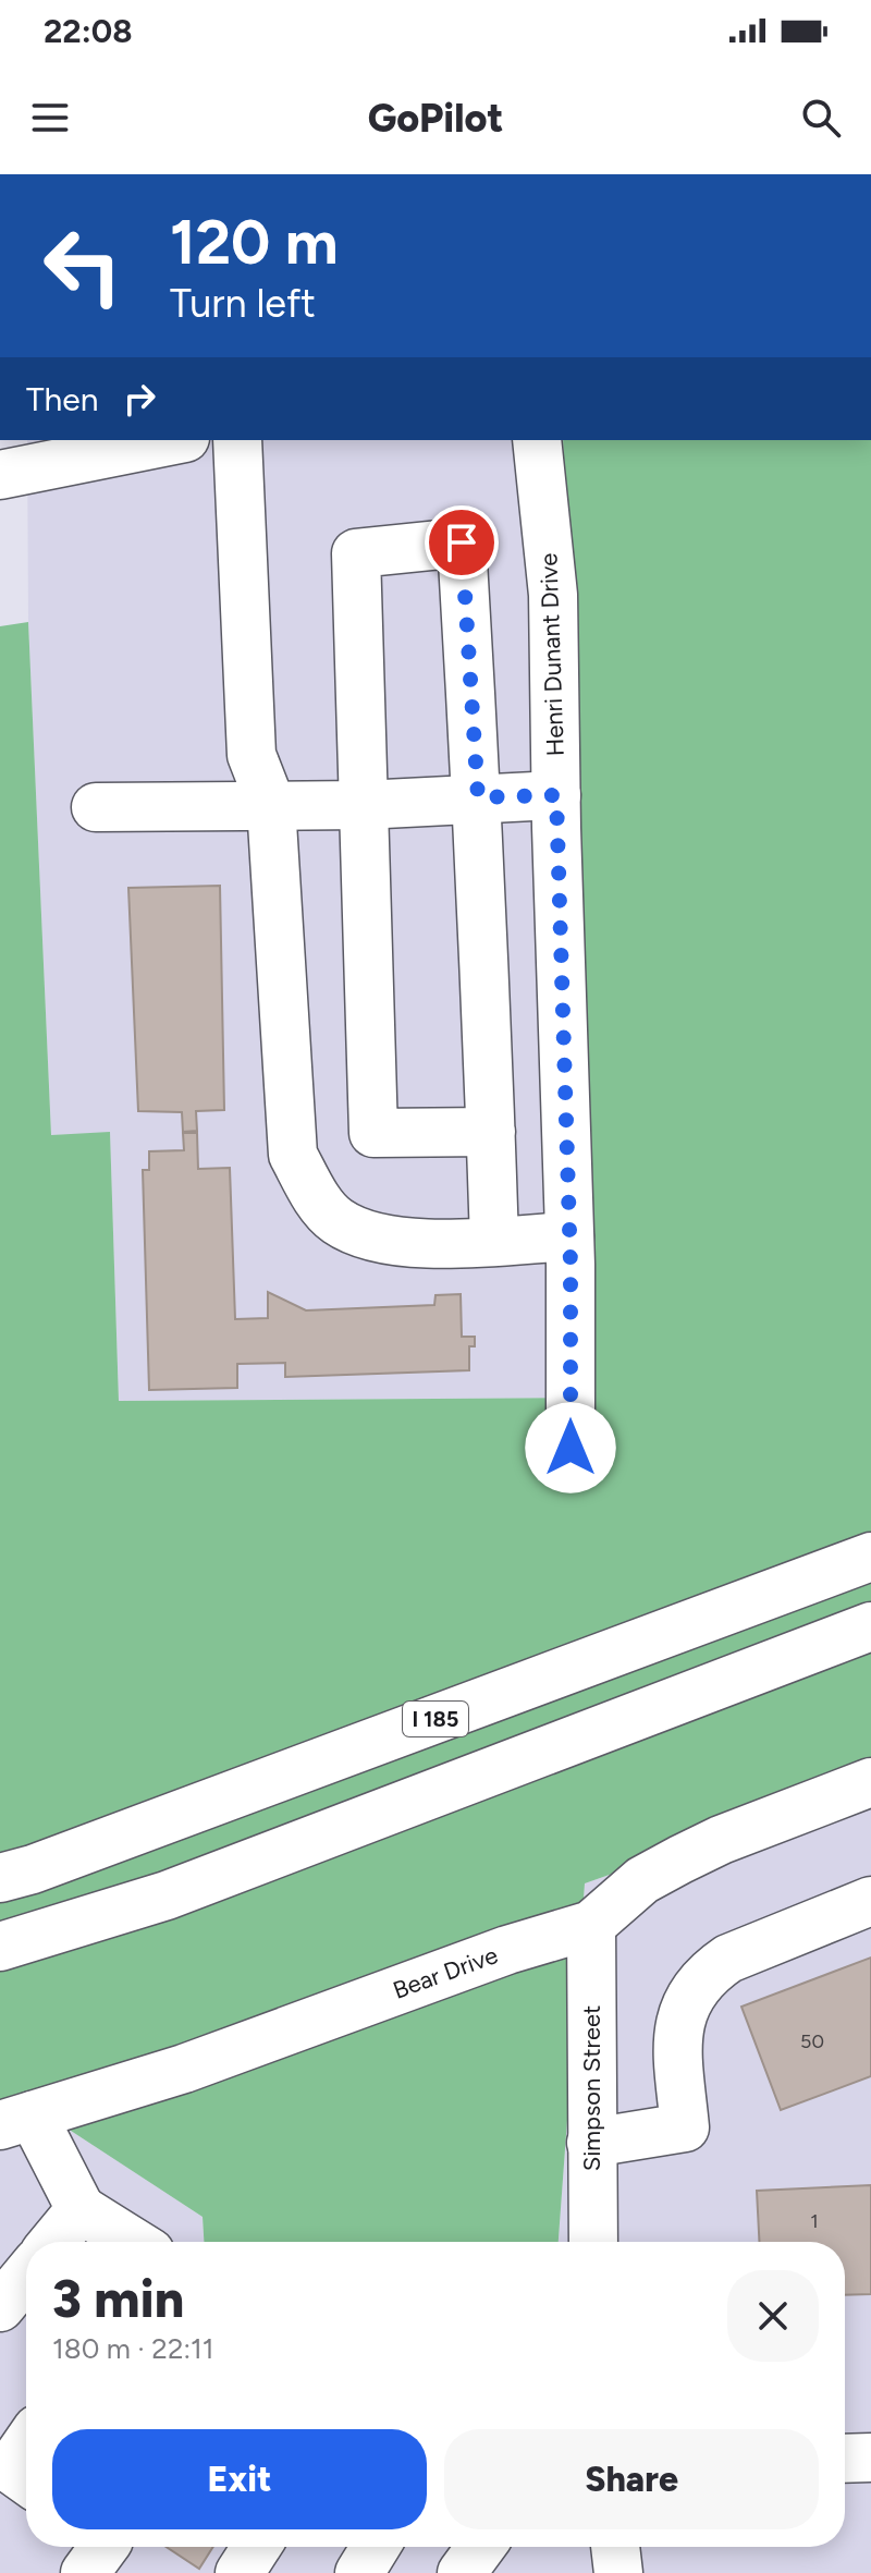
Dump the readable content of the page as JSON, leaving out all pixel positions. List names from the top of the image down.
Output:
{
  "streets": {
    "main road": [
      "Henri Dunant Drive",
      "I 185",
      "Bear Drive",
      "Simpson Street"
    ]
  },
  "crossings": [
    ["Bear Drive", "Simpson Street"]
  ],
  "house_numbers": ["50", "1"],
  "page": {
    "status": "22:08",
    "header": "GoPilot",
    "turn": ["120 m", "Turn left"],
    "then": "Then",
    "heading": ["3 min", "180 m · 22:11"],
    "buttons": ["Exit", "Share"]
  }
}
